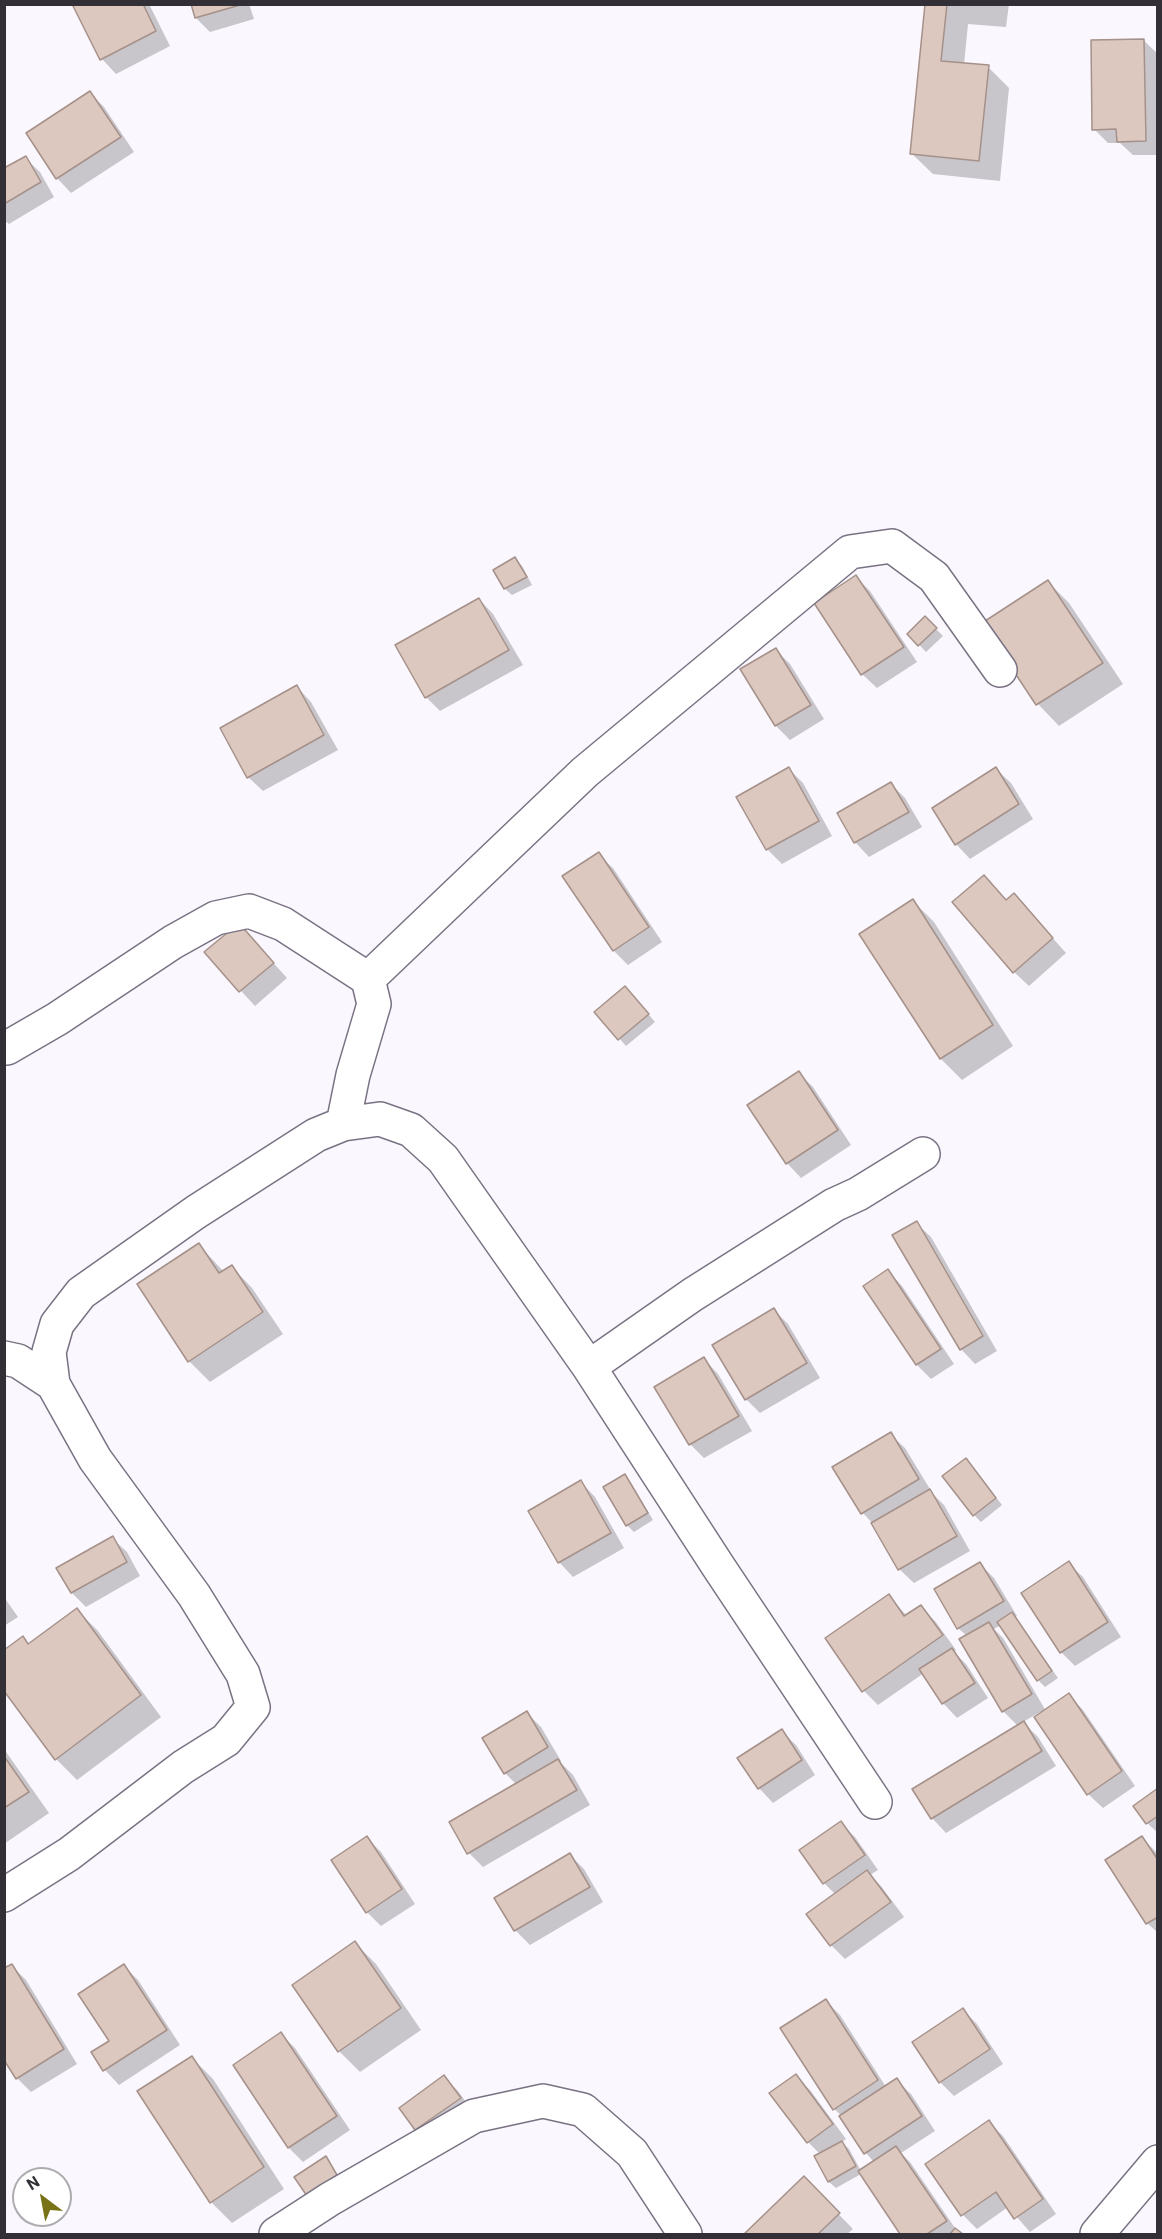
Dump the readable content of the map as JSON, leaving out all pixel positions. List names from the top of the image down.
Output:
{
  "north": "top left"
}
